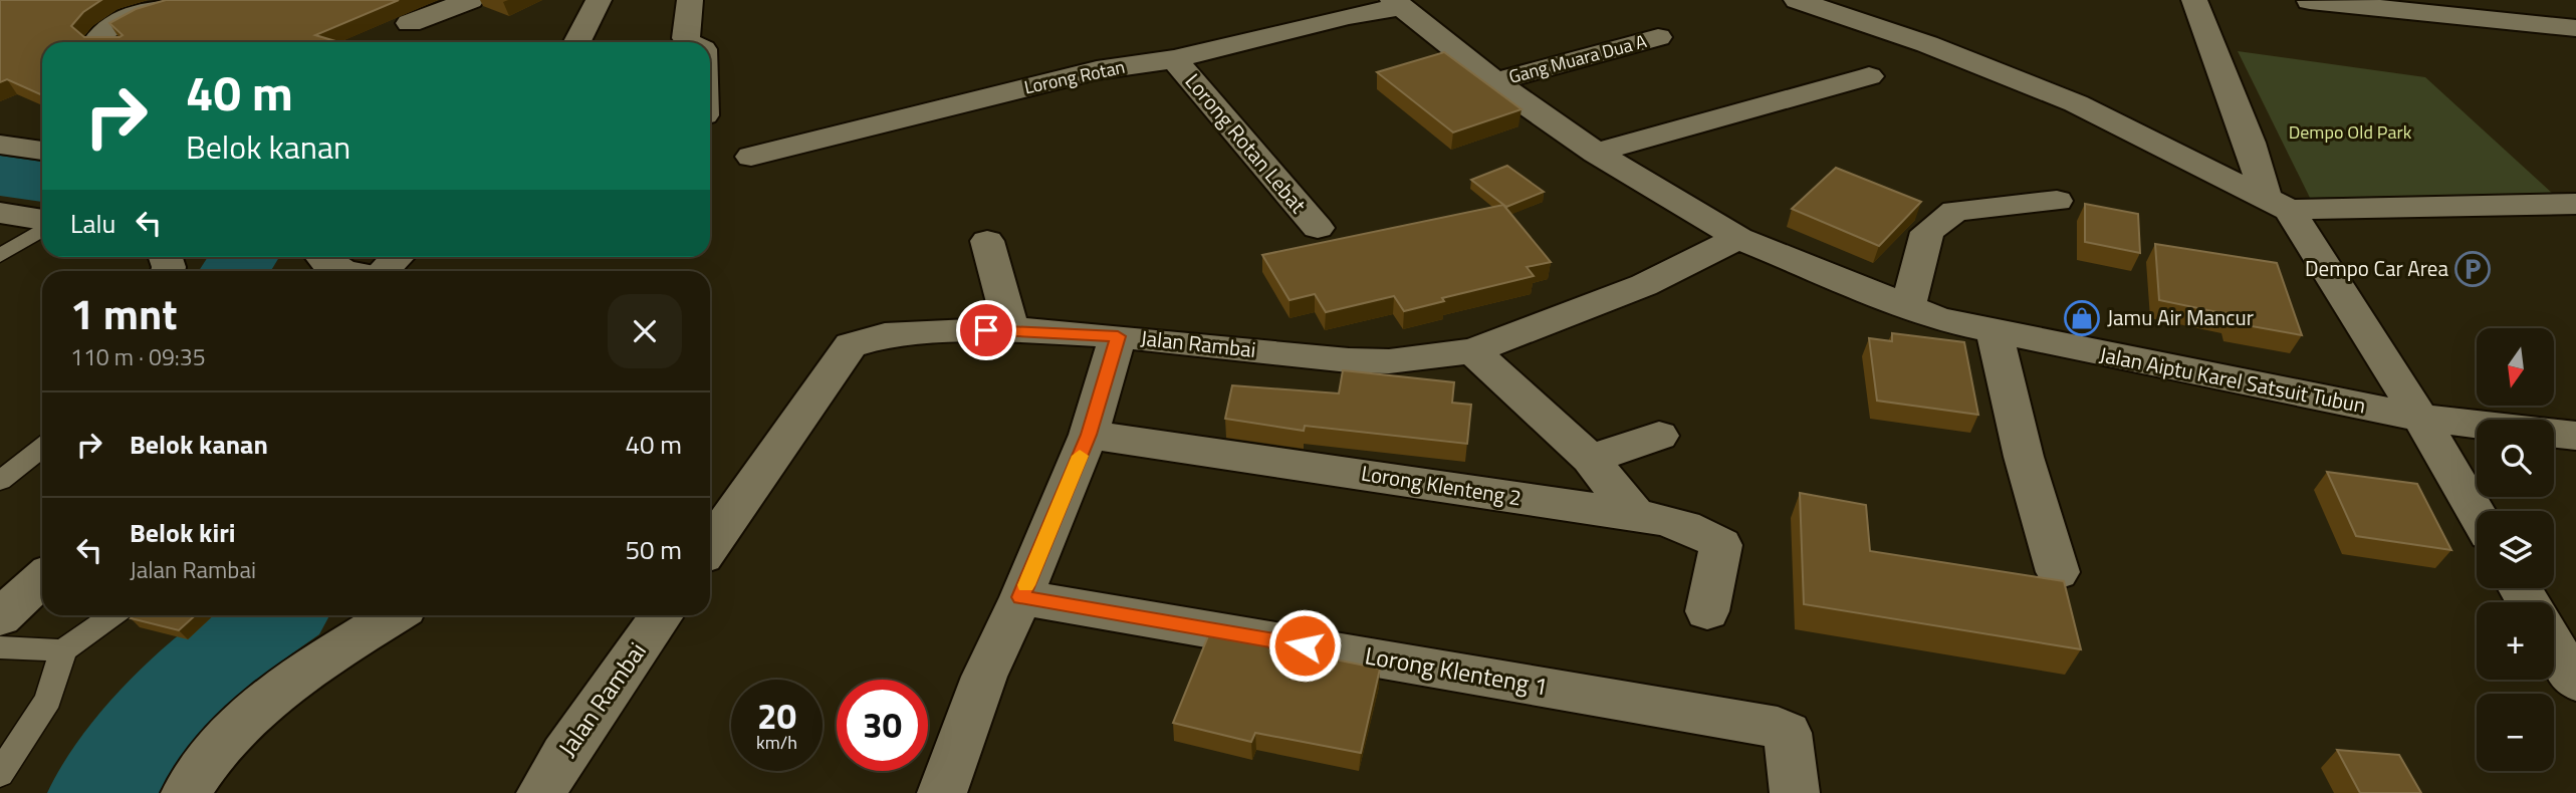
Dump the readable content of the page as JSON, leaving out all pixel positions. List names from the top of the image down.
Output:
{
  "streets": {
    "street": [
      "Gang Muara Dua A",
      "Lorong Rotan",
      "Lorong Rotan Lebat",
      "Jalan Rambai",
      "Jalan Aiptu Karel Satsuit Tubun",
      "Lorong Klenteng 2",
      "Lorong Klenteng 1"
    ]
  },
  "crossings": [
    ["Gang Muara Dua A", "Jalan Aiptu Karel Satsuit Tubun"],
    ["Lorong Rotan", "Lorong Rotan Lebat"],
    ["Lorong Rotan", "Jalan Aiptu Karel Satsuit Tubun"],
    ["Jalan Rambai", "Jalan Aiptu Karel Satsuit Tubun"]
  ],
  "parks": ["Dempo Old Park"],
  "places": {
    "parking": ["Dempo Car Area"],
    "shop": ["Jamu Air Mancur"]
  },
  "north": "bottom",
  "page": {
    "turn": ["40 m", "Belok kanan"],
    "then": "Lalu",
    "heading": ["1 mnt", "110 m · 09:35"],
    "map_buttons": ["+", "−"],
    "list": [
      {
        "name": "Belok kanan",
        "value": "40 m"
      },
      {
        "name": "Belok kiri",
        "note": "Jalan Rambai",
        "value": "50 m"
      }
    ],
    "speed": "20 km/h",
    "limit": "30"
  }
}
